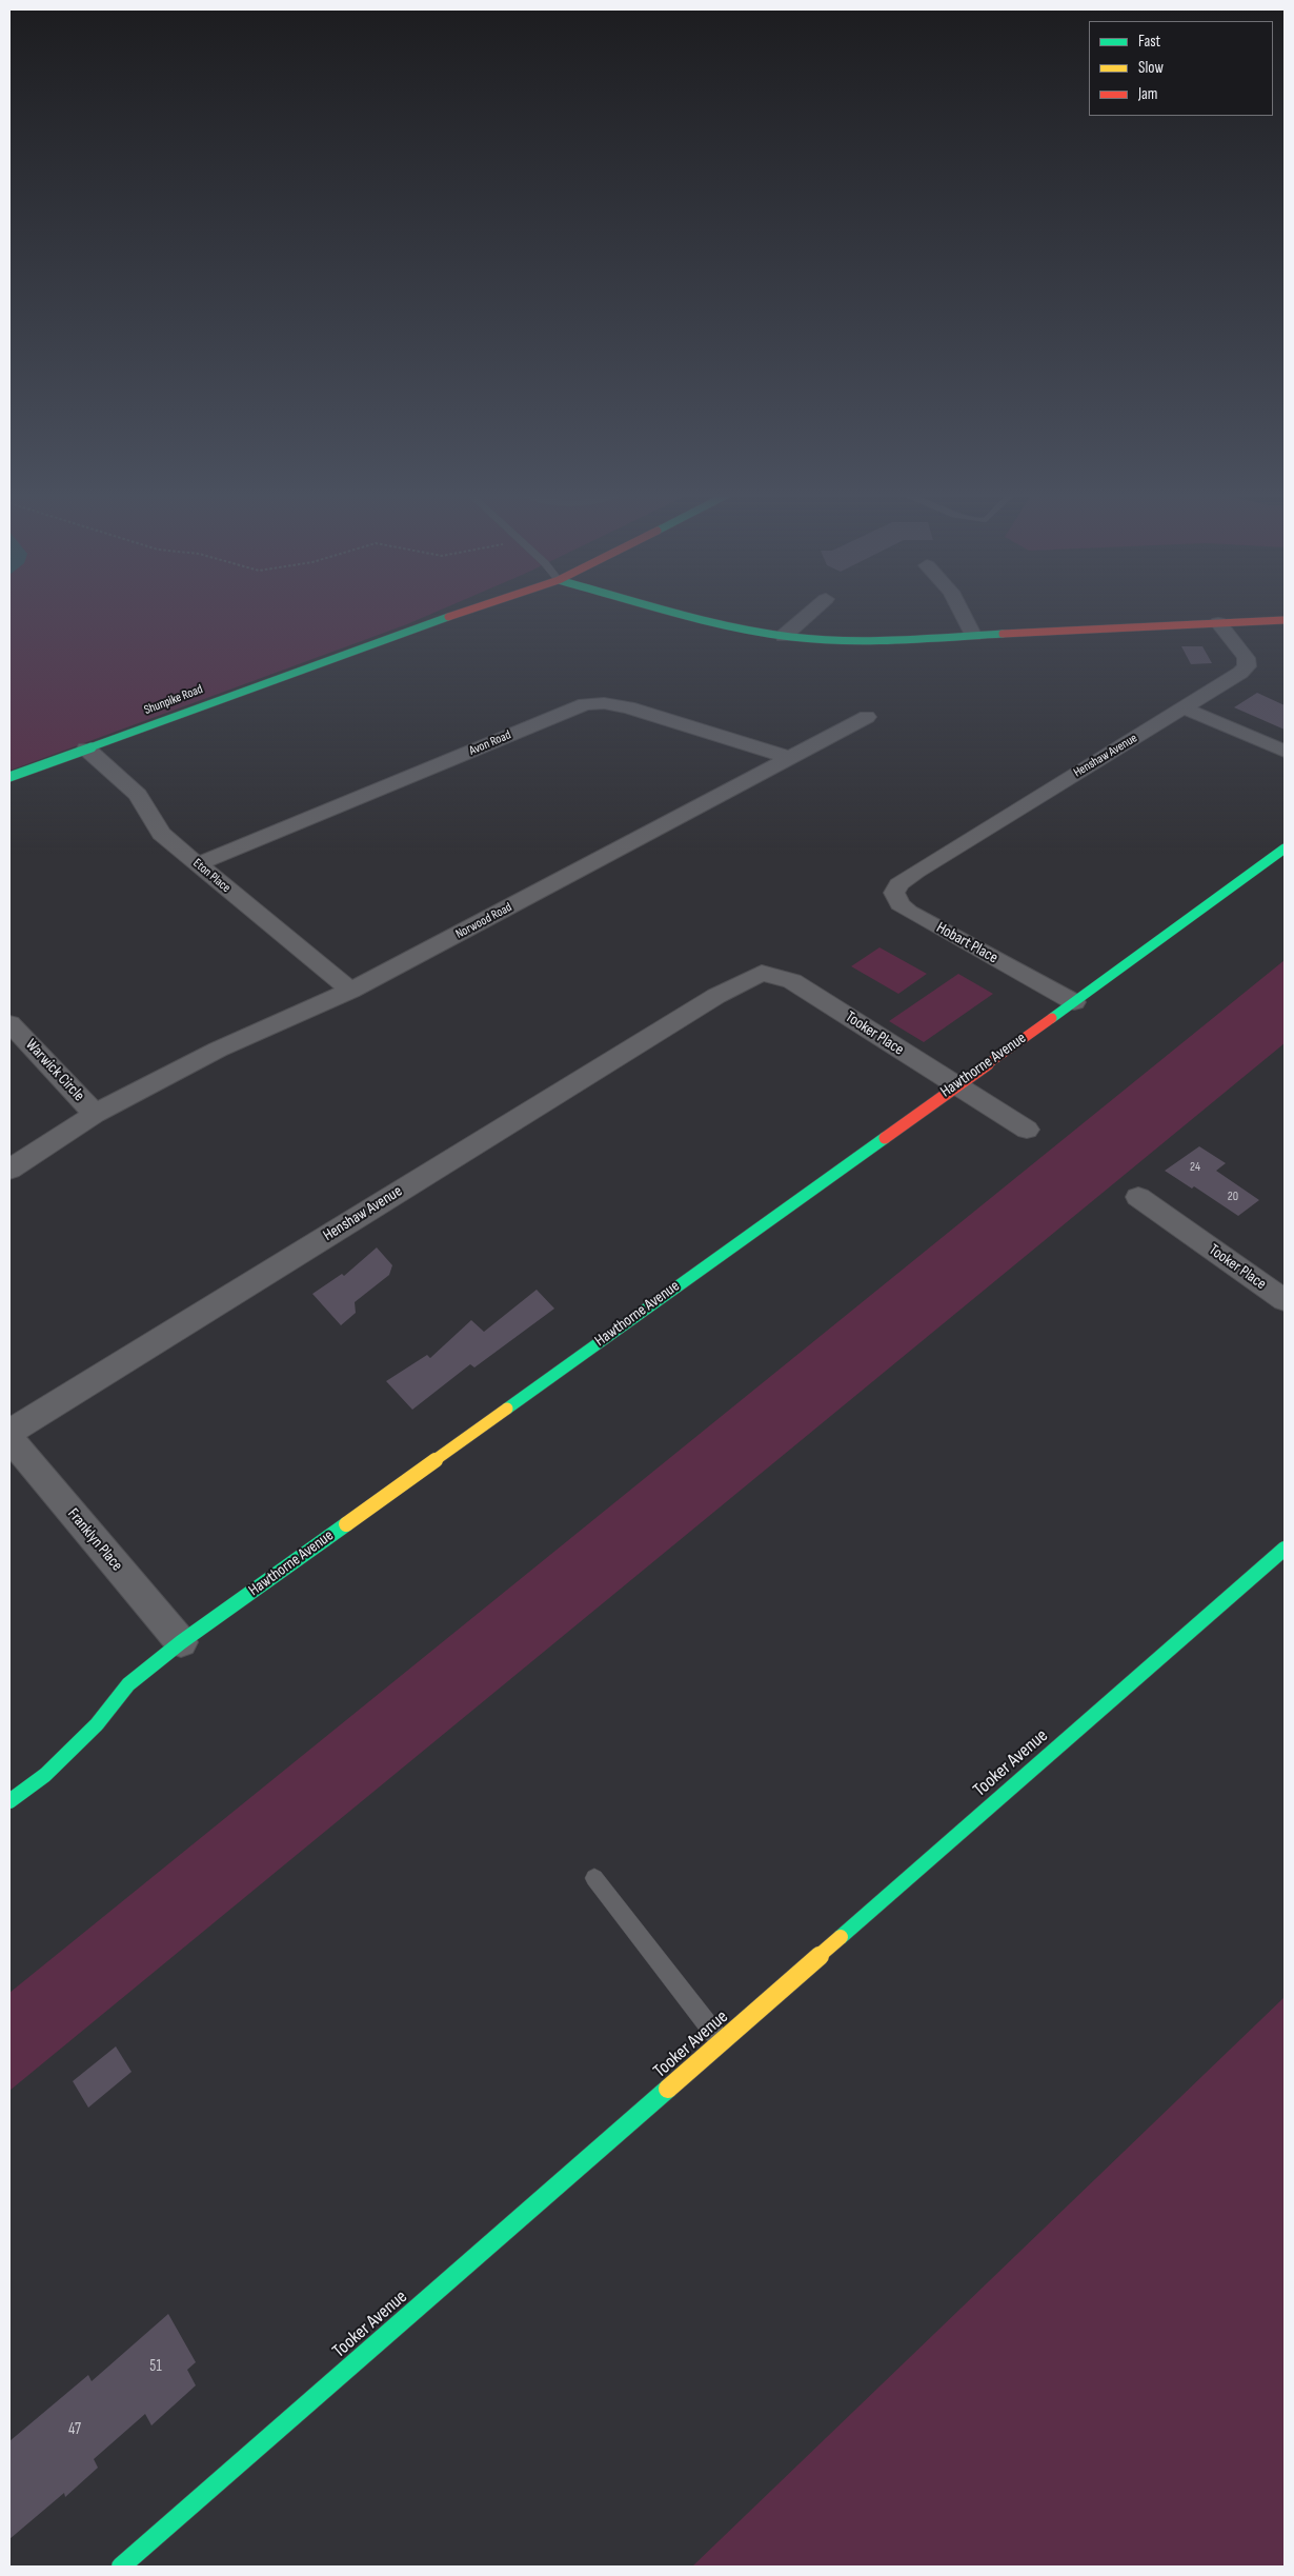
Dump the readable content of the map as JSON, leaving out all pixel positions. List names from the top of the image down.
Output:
{
  "streets": {
    "street": [
      "Shunpike Road",
      "Avon Road",
      "Henshaw Avenue",
      "Eton Place",
      "Norwood Road",
      "Hobart Place",
      "Tooker Place",
      "Hawthorne Avenue",
      "Warwick Circle",
      "Franklyn Place",
      "Tooker Avenue"
    ]
  },
  "crossings": [
    ["Shunpike Road", "Eton Place"],
    ["Avon Road", "Eton Place"],
    ["Avon Road", "Norwood Road"],
    ["Henshaw Avenue", "Hobart Place"],
    ["Henshaw Avenue", "Tooker Place"],
    ["Eton Place", "Norwood Road"],
    ["Norwood Road", "Warwick Circle"],
    ["Hobart Place", "Hawthorne Avenue"],
    ["Tooker Place", "Hawthorne Avenue"],
    ["Hawthorne Avenue", "Franklyn Place"]
  ],
  "house_numbers": [
    "24",
    "20",
    "51",
    "47"
  ],
  "legend": ["Fast", "Slow", "Jam"]
}
